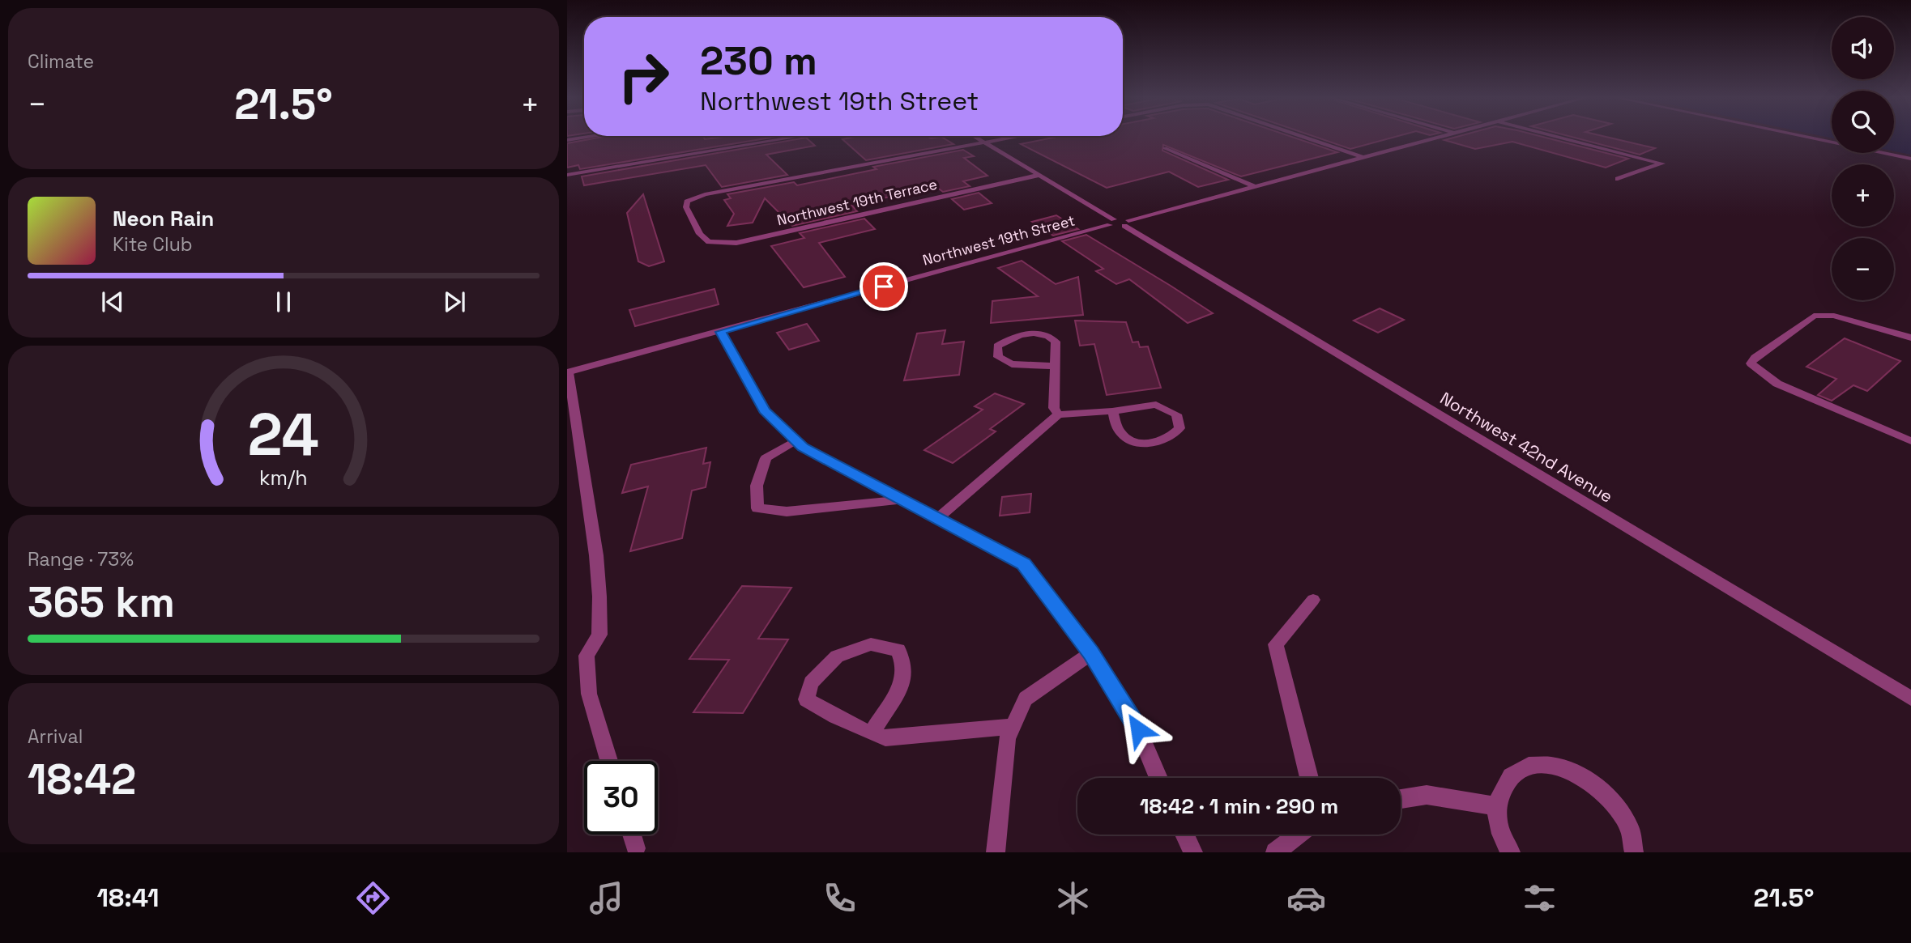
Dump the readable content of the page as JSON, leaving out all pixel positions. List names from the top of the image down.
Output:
{
  "streets": {
    "street": ["Northwest 19th Terrace", "Northwest 19th Street", "Northwest 42nd Avenue"]
  },
  "crossings": [
    ["Northwest 19th Terrace", "Northwest 42nd Avenue"],
    ["Northwest 19th Street", "Northwest 42nd Avenue"]
  ],
  "page": {
    "tile": [
      "Climate",
      ["Range · 73%", "365 km"],
      ["Arrival", "18:42"]
    ],
    "map_buttons": ["+", "−"],
    "turn": ["230 m", "Northwest 19th Street"],
    "heat": ["−", "21.5°", "+"],
    "song": ["Neon Rain", "Kite Club"],
    "limit": "30",
    "trip": "18:42 · 1 min · 290 m",
    "tabs": ["18:41", "21.5°"],
    "gauge": ["24", "km/h"]
  }
}
